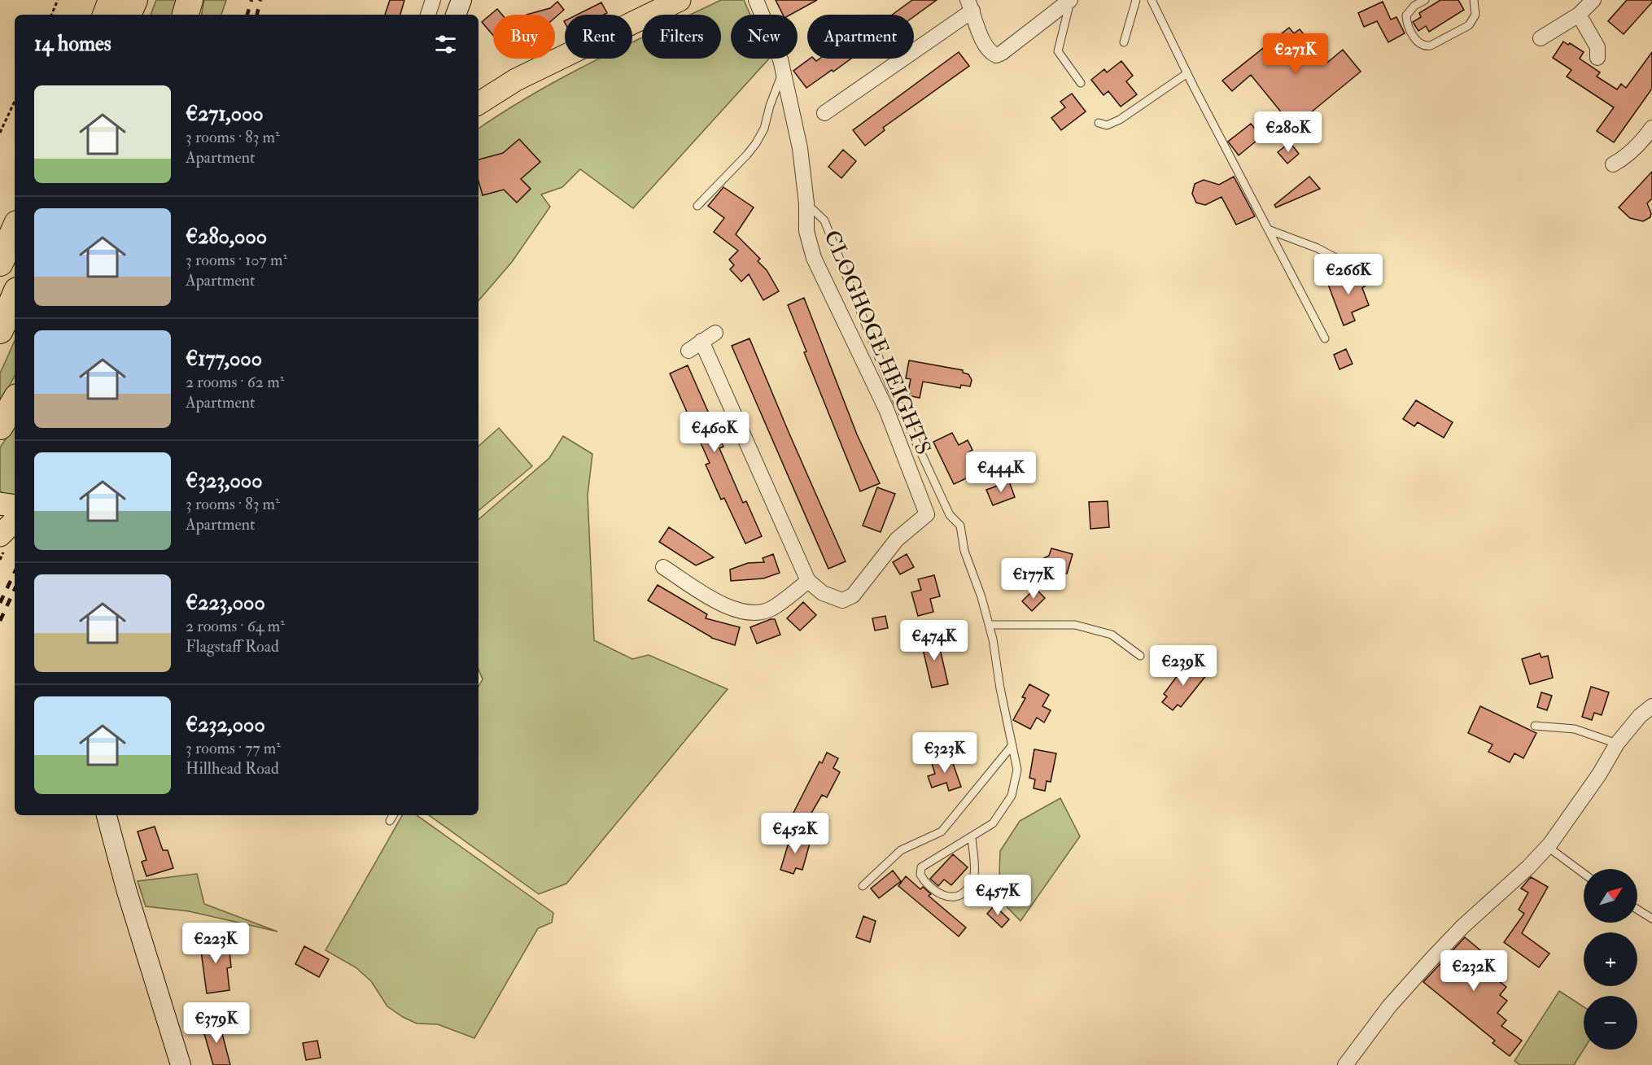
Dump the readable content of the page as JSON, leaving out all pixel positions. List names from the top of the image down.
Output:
{
  "streets": {
    "street": ["CLOGHOGE HEIGHTS"]
  },
  "north": "top right",
  "page": {
    "chip": [
      "Buy",
      "Rent",
      "Filters",
      "New",
      "Apartment"
    ],
    "heading": "14 homes",
    "price": [
      "€271K",
      "€280K",
      "€266K",
      "€460K",
      "€444K",
      "€177K",
      "€474K",
      "€239K",
      "€323K",
      "€452K",
      "€457K",
      "€223K",
      "€232K",
      "€379K"
    ],
    "list": [
      {
        "name": "€271,000",
        "note": "3 rooms · 83 m² · Apartment"
      },
      {
        "name": "€280,000",
        "note": "3 rooms · 107 m² · Apartment"
      },
      {
        "name": "€177,000",
        "note": "2 rooms · 62 m² · Apartment"
      },
      {
        "name": "€323,000",
        "note": "3 rooms · 83 m² · Apartment"
      },
      {
        "name": "€223,000",
        "note": "2 rooms · 64 m² · Flagstaff Road"
      },
      {
        "name": "€232,000",
        "note": "3 rooms · 77 m² · Hillhead Road"
      }
    ],
    "map_buttons": ["+", "−"]
  }
}
